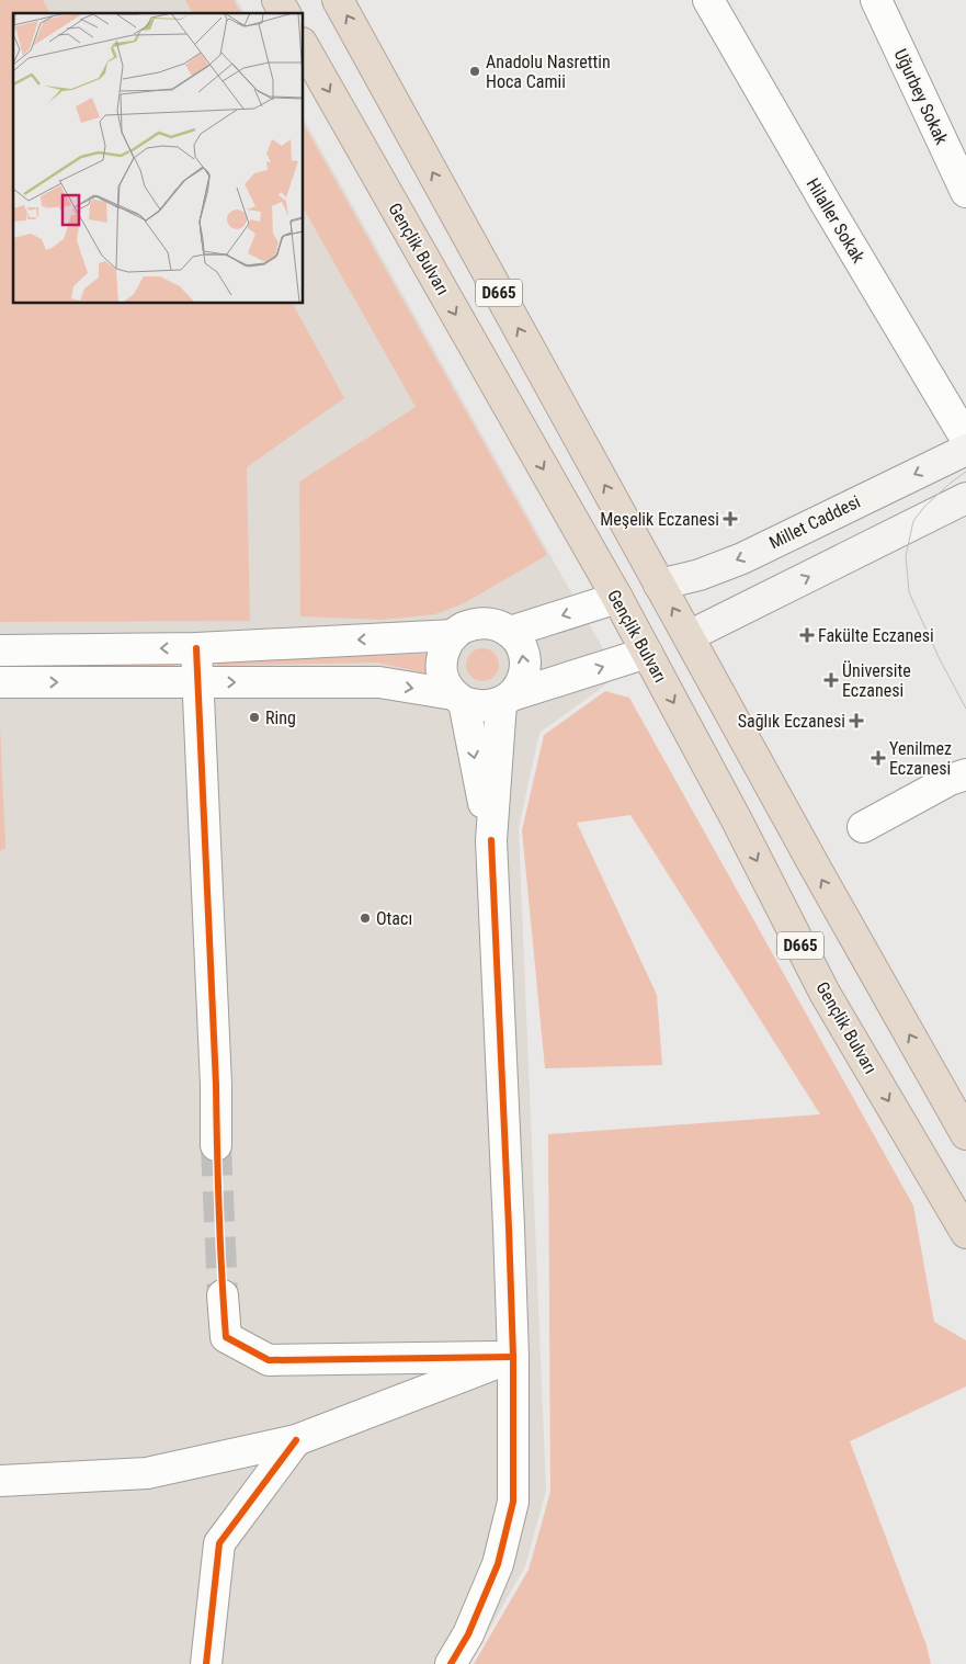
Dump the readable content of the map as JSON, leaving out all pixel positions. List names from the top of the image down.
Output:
{
  "streets": {
    "highway": ["Gençlik Bulvarı", "D665"],
    "main road": ["Millet Caddesi"],
    "street": ["Uğurbey Sokak", "Hilaller Sokak"]
  },
  "crossings": [
    ["D665", "Millet Caddesi"]
  ],
  "places": {
    "other": ["Anadolu Nasrettin Hoca Camii", "Ring", "Otacı"],
    "health": [
      "Meşelik Eczanesi",
      "Fakülte Eczanesi",
      "Üniversite Eczanesi",
      "Sağlık Eczanesi",
      "Yenilmez Eczanesi"
    ]
  }
}
